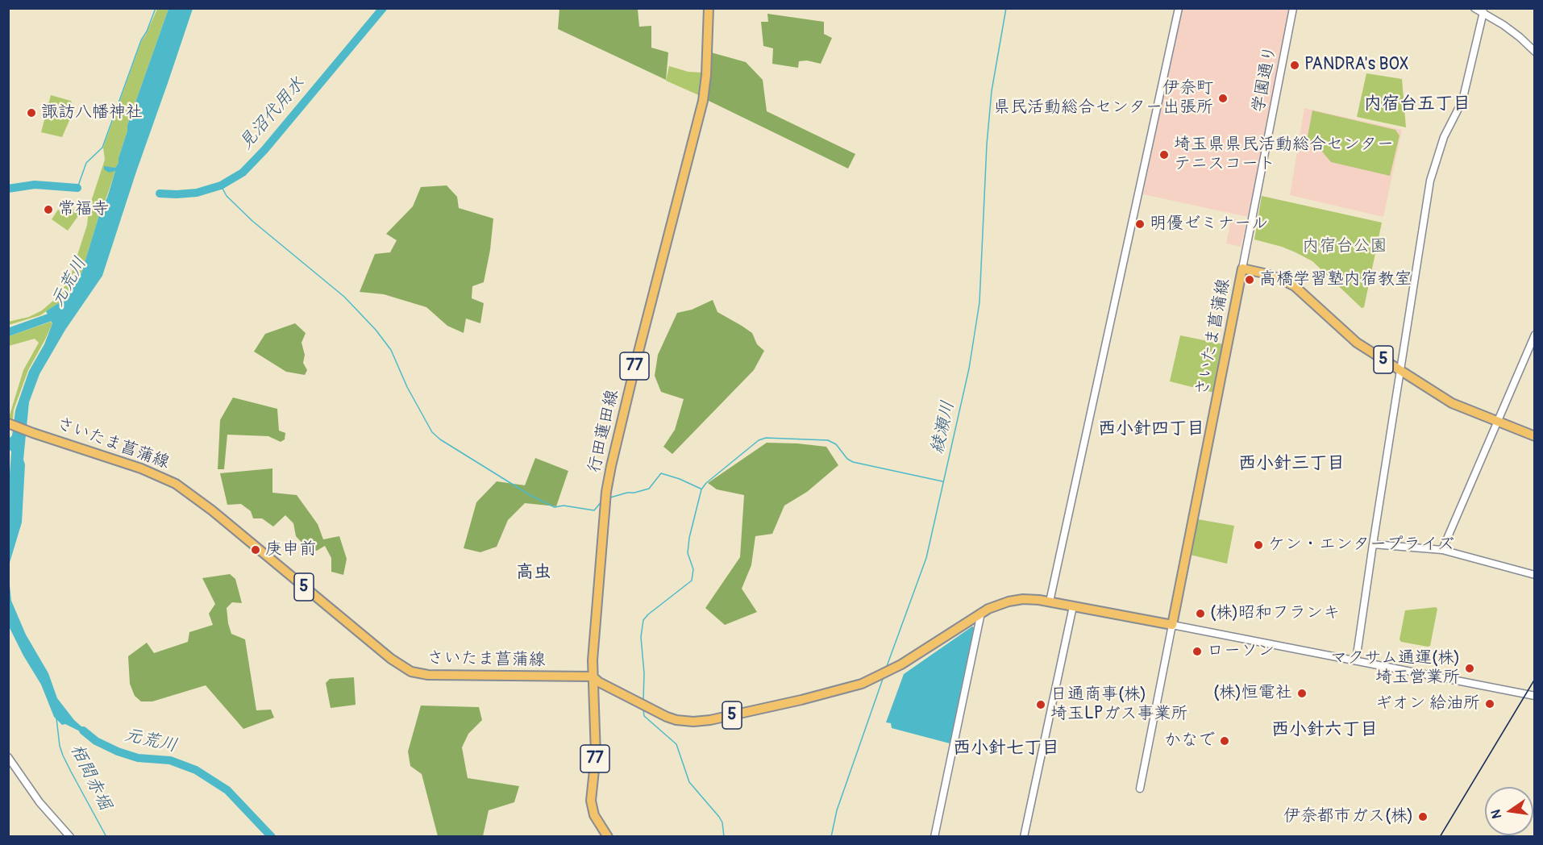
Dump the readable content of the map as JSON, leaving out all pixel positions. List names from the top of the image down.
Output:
{
  "streets": {
    "main road": [
      "さいたま菖蒲線",
      "5",
      "77",
      "行田蓮田線"
    ],
    "street": ["学園通り"]
  },
  "crossings": [
    ["学園通り", "さいたま菖蒲線"],
    ["さいたま菖蒲線", "5"],
    ["さいたま菖蒲線", "行田蓮田線"],
    ["5", "行田蓮田線"]
  ],
  "districts": [
    "内宿台五丁目",
    "西小針四丁目",
    "西小針三丁目",
    "高虫",
    "西小針六丁目",
    "西小針七丁目"
  ],
  "water": [
    "見沼代用水",
    "元荒川",
    "綾瀬川",
    "栢間赤堀"
  ],
  "parks": ["内宿台公園"],
  "places": [
    "PANDRA's BOX",
    "伊奈町 県民活動総合センター出張所",
    "諏訪八幡神社",
    "埼玉県県民活動総合センター テニスコート",
    "常福寺",
    "明優ゼミナール",
    "高橋学習塾内宿教室",
    "ケン・エンタープライズ",
    "庚申前",
    "(株)昭和フランキ",
    "ローソン",
    "マクサム通運(株) 埼玉営業所",
    "(株)恒電社",
    "ギオン 給油所",
    "日通商事(株) 埼玉LPガス事業所",
    "かなで",
    "伊奈都市ガス(株)"
  ],
  "north": "left"
}
